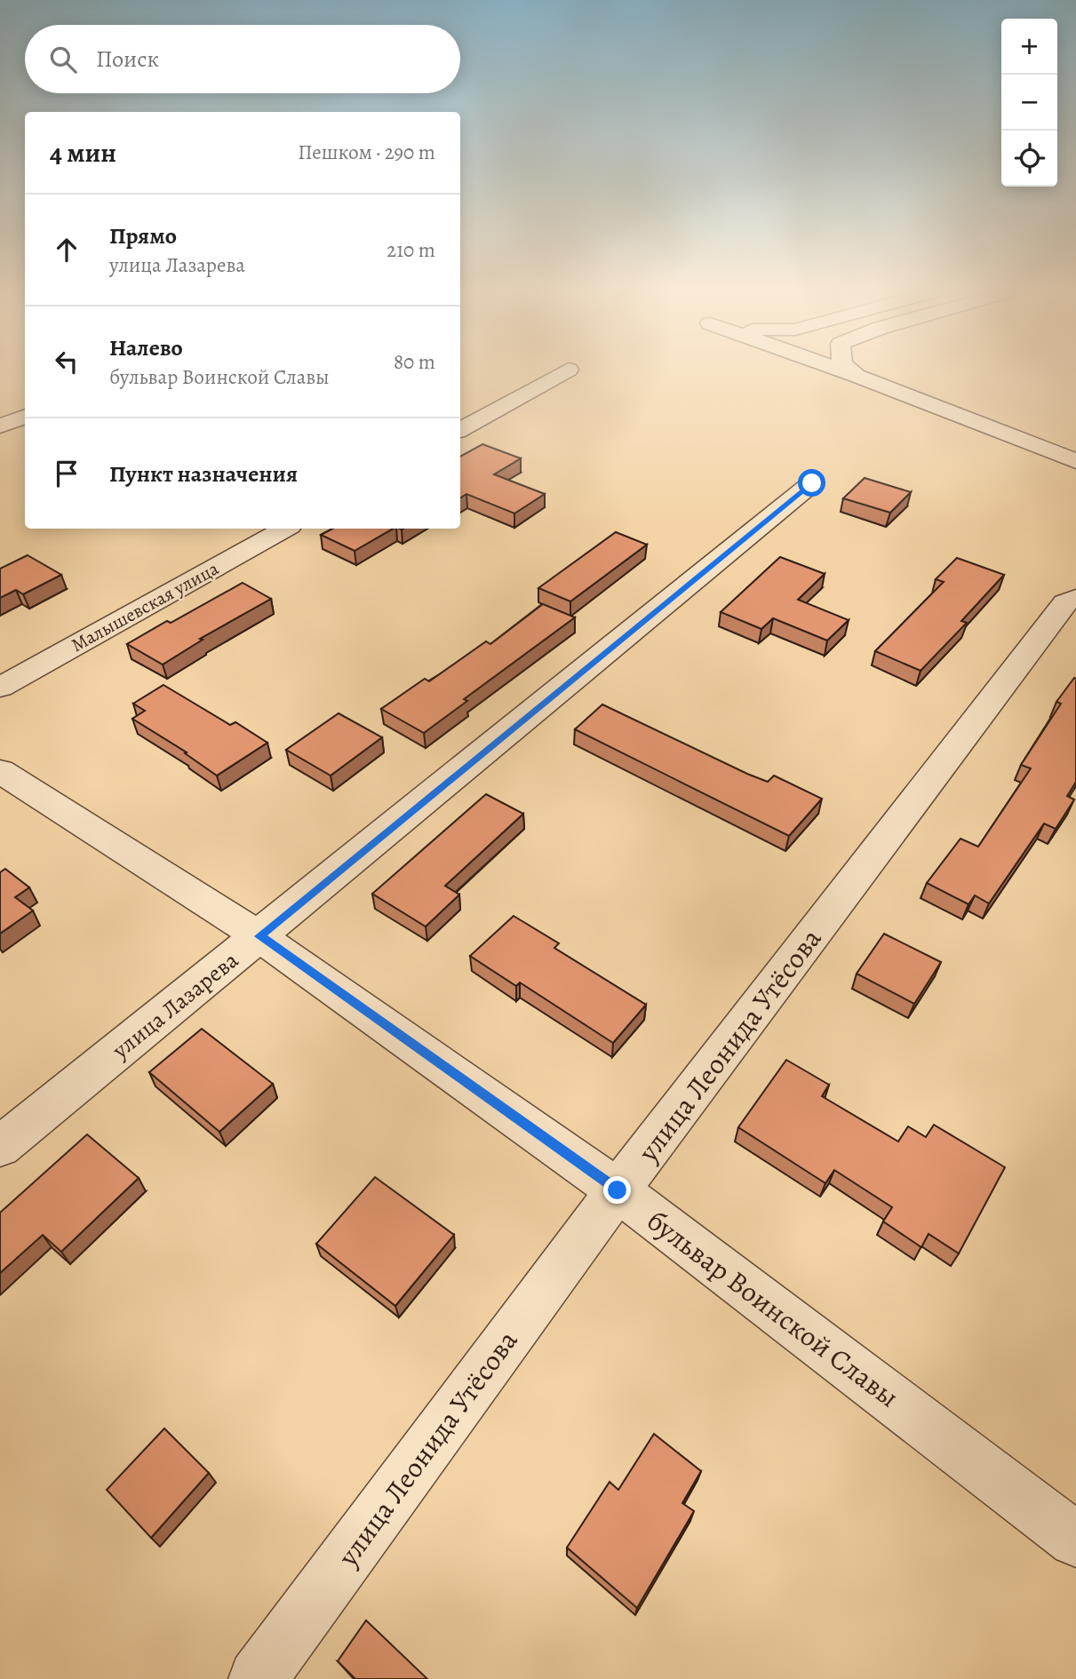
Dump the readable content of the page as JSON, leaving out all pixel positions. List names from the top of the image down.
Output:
{
  "streets": {
    "street": [
      "Малышевская улица",
      "улица Лазарева",
      "улица Леонида Утёсова",
      "бульвар Воинской Славы"
    ]
  },
  "crossings": [
    ["улица Лазарева", "бульвар Воинской Славы"],
    ["улица Леонида Утёсова", "бульвар Воинской Славы"]
  ],
  "page": {
    "map_buttons": ["+", "−"],
    "search": "Поиск",
    "heading": ["4 мин", "Пешком · 290 m"],
    "list": [
      ["Прямо", "улица Лазарева", "210 m"],
      ["Налево", "бульвар Воинской Славы", "80 m"],
      "Пункт назначения"
    ]
  }
}
